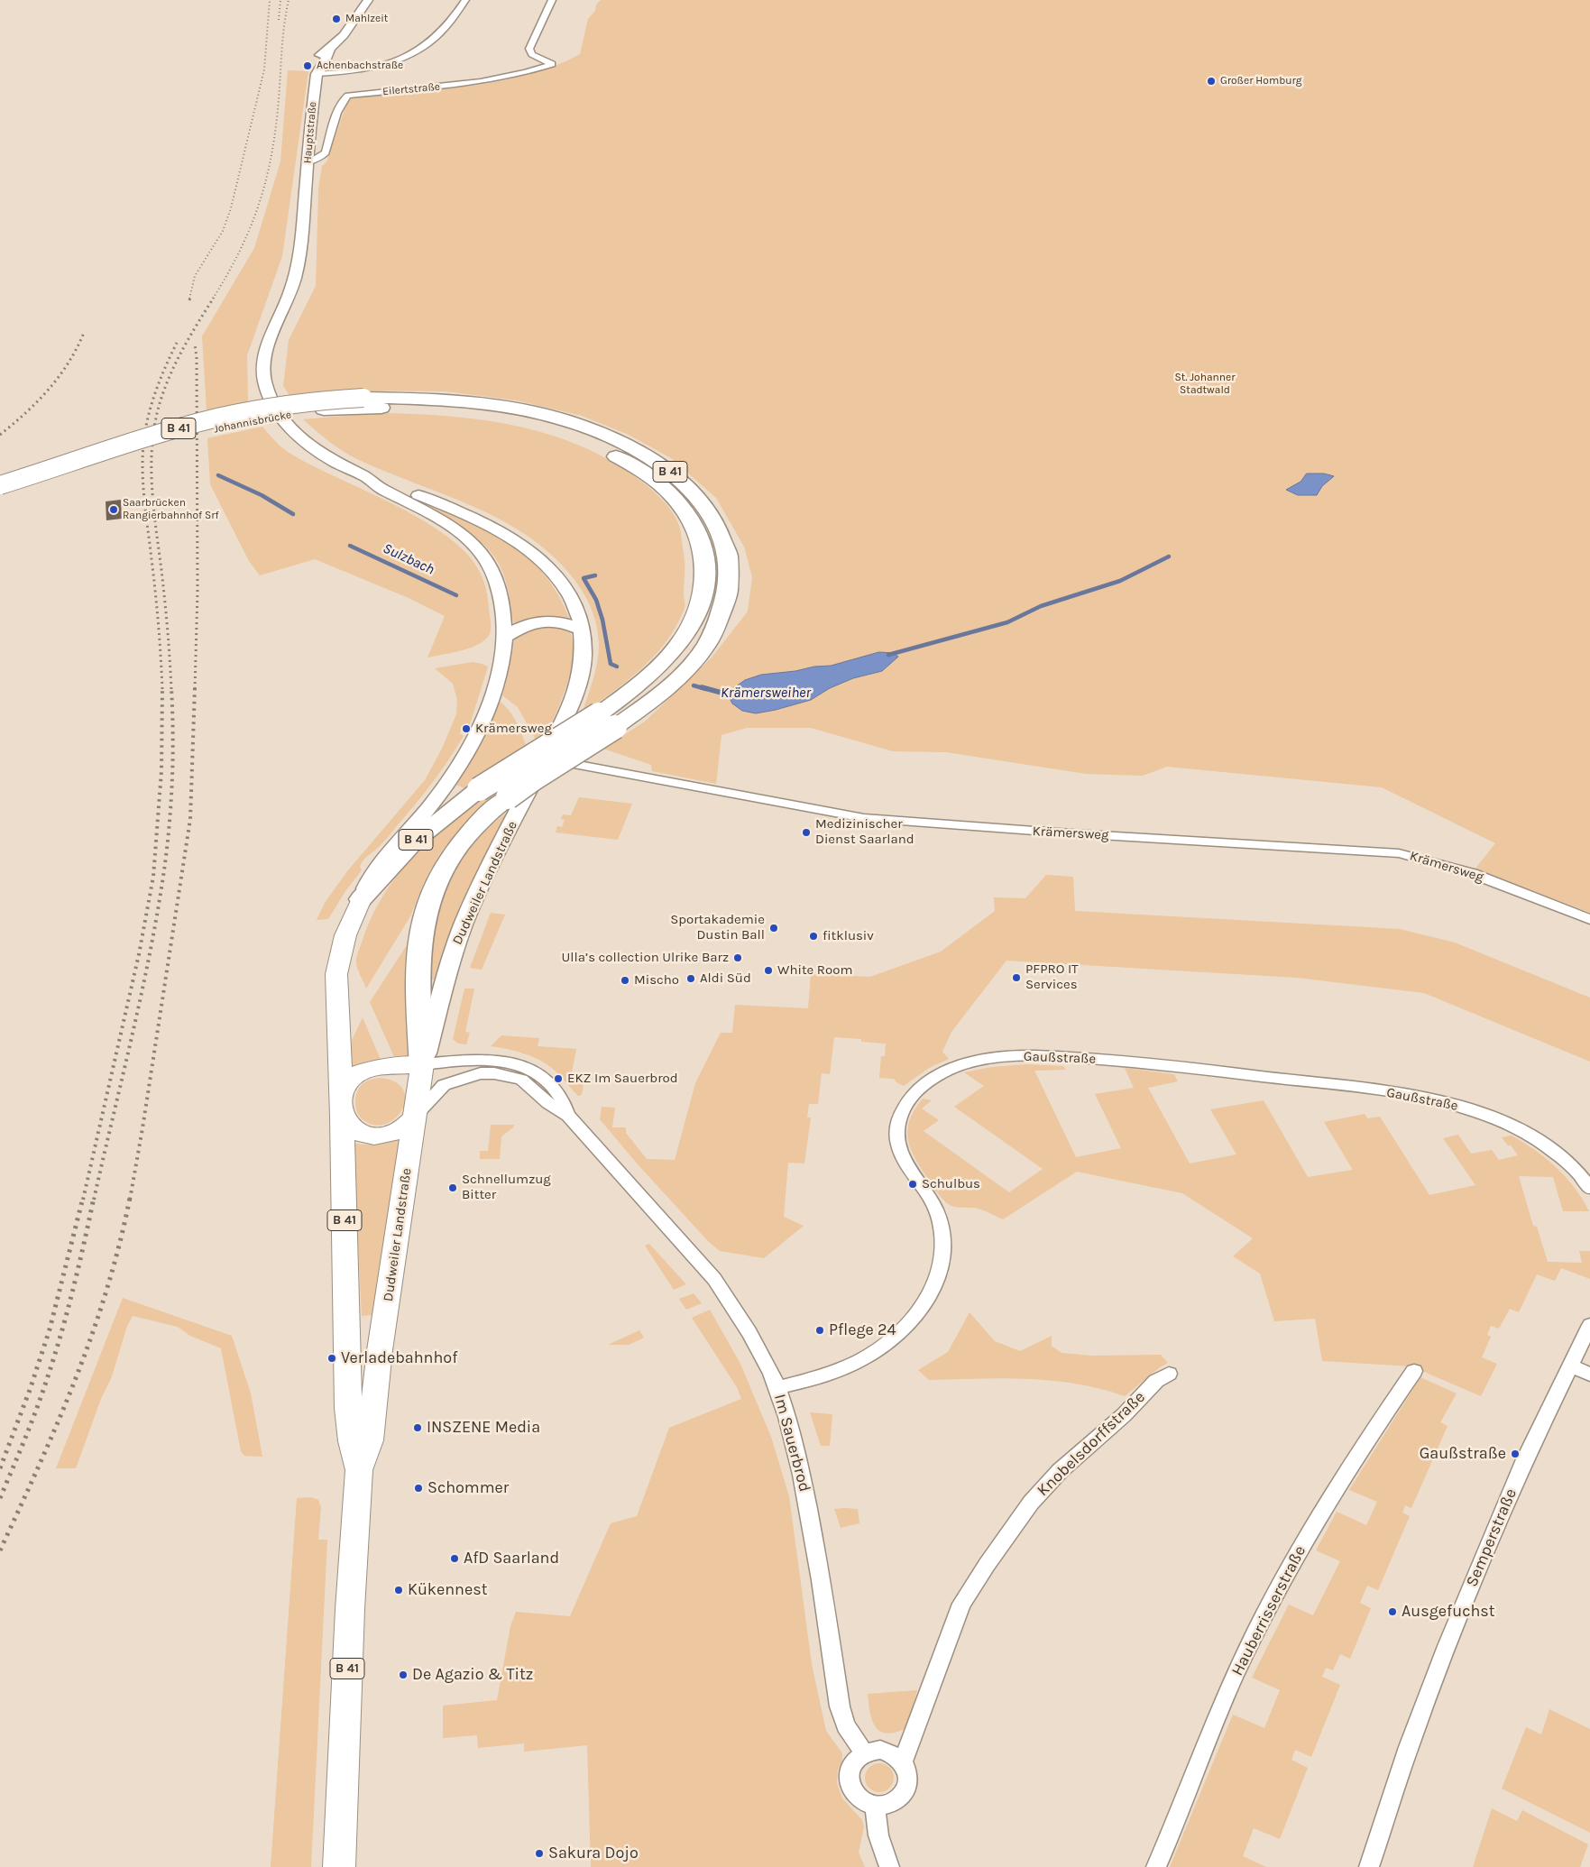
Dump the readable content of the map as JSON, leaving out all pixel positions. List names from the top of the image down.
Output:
{
  "streets": {
    "highway": ["Johannisbrücke", "B 41"],
    "main road": ["Hauptstraße", "Dudweiler Landstraße"],
    "street": [
      "Eilertstraße",
      "Krämersweg",
      "Gaußstraße",
      "Im Sauerbrod",
      "Knobelsdorffstraße",
      "Semperstraße",
      "Hauberrisserstraße"
    ]
  },
  "crossings": [
    ["Eilertstraße", "Hauptstraße"],
    ["Hauptstraße", "Dudweiler Landstraße"],
    ["Johannisbrücke", "B 41"],
    ["B 41", "Dudweiler Landstraße"],
    ["B 41", "Im Sauerbrod"],
    ["Krämersweg", "Dudweiler Landstraße"],
    ["Dudweiler Landstraße", "Im Sauerbrod"],
    ["Gaußstraße", "Im Sauerbrod"],
    ["Im Sauerbrod", "Knobelsdorffstraße"]
  ],
  "water": ["Sulzbach", "Krämersweiher"],
  "parks": ["St. Johanner Stadtwald"],
  "places": [
    "Mahlzeit",
    "Achenbachstraße",
    "Großer Homburg",
    "Saarbrücken Rangierbahnhof Srf",
    "Krämersweg",
    "Medizinischer Dienst Saarland",
    "Sportakademie Dustin Ball",
    "fitklusiv",
    "Ulla’s collection Ulrike Barz",
    "White Room",
    "PFPRO IT Services",
    "Aldi Süd",
    "Mischo",
    "EKZ Im Sauerbrod",
    "Schulbus",
    "Schnellumzug Bitter",
    "Pflege 24",
    "Verladebahnhof",
    "INSZENE Media",
    "Gaußstraße",
    "Schommer",
    "AfD Saarland",
    "Kükennest",
    "Ausgefuchst",
    "De Agazio & Titz",
    "Sakura Dojo"
  ]
}
